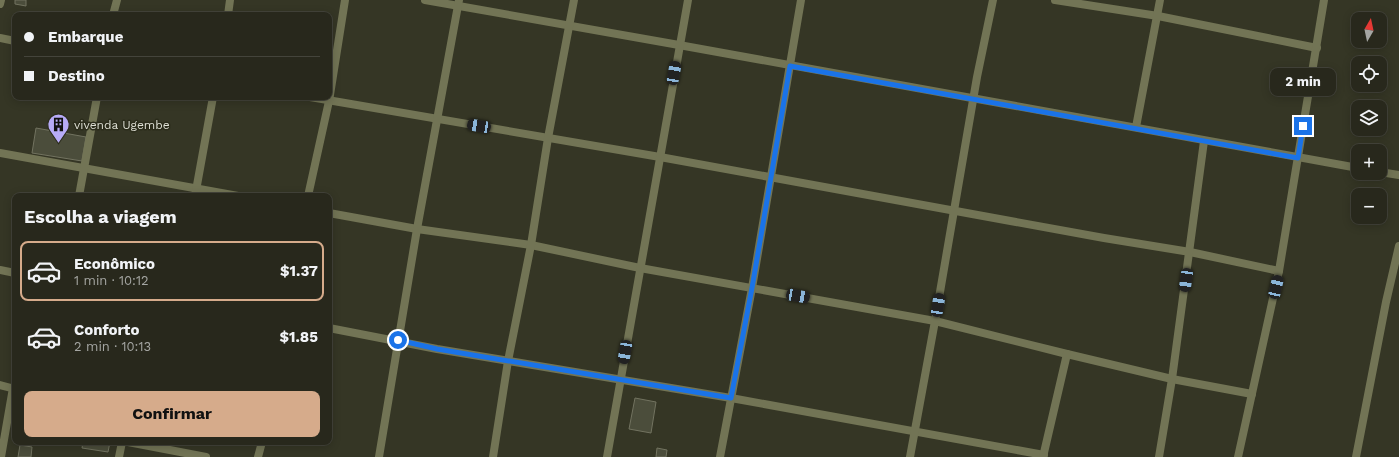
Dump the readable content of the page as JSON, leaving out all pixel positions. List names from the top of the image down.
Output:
{
  "places": {
    "building": ["vivenda Ugembe"]
  },
  "north": "top",
  "page": {
    "map_buttons": ["+", "−"],
    "banner": ["Embarque", "Destino"],
    "bubble": "2 min",
    "heading": "Escolha a viagem",
    "list": [
      {
        "name": "Econômico",
        "note": "1 min · 10:12",
        "value": "$1.37"
      },
      {
        "name": "Conforto",
        "note": "2 min · 10:13",
        "value": "$1.85"
      }
    ],
    "buttons": "Confirmar"
  }
}
